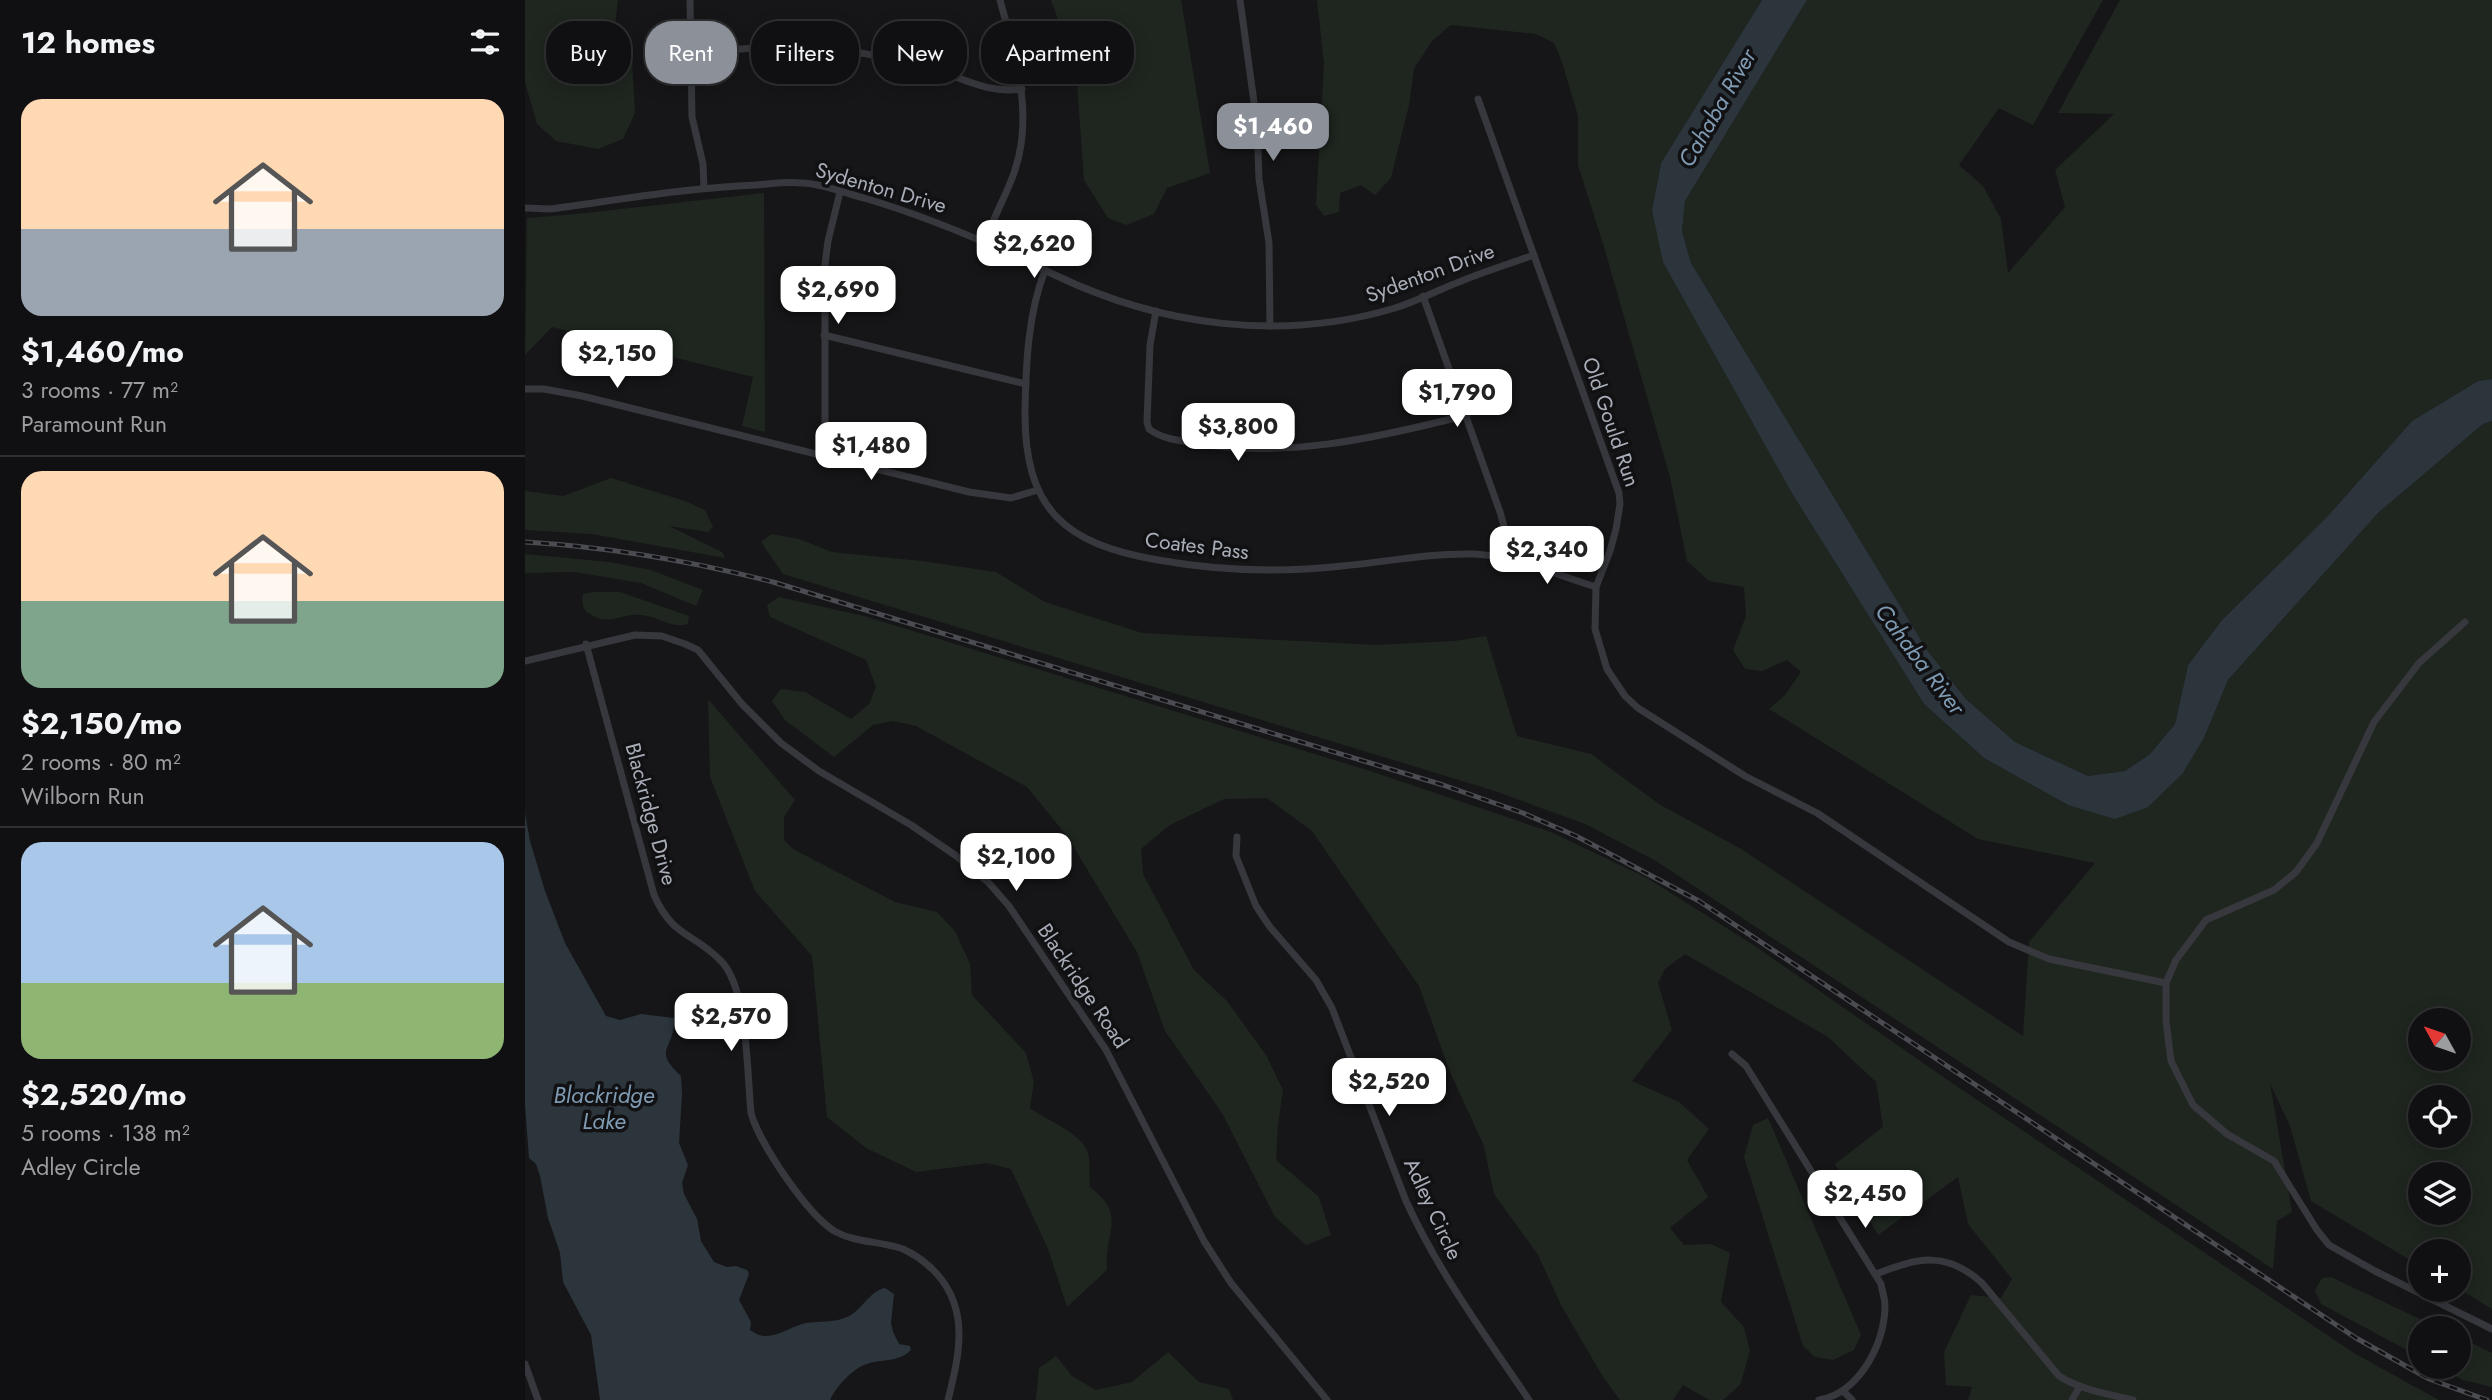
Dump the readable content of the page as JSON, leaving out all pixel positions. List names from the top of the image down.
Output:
{
  "streets": {
    "street": [
      "Sydenton Drive",
      "Old Gould Run",
      "Coates Pass",
      "Blackridge Drive",
      "Blackridge Road",
      "Adley Circle"
    ]
  },
  "crossings": [
    ["Sydenton Drive", "Old Gould Run"],
    ["Sydenton Drive", "Coates Pass"],
    ["Old Gould Run", "Coates Pass"],
    ["Blackridge Drive", "Blackridge Road"]
  ],
  "water": ["Cahaba River", "Blackridge Lake"],
  "north": "top left",
  "page": {
    "heading": "12 homes",
    "chip": [
      "Buy",
      "Rent",
      "Filters",
      "New",
      "Apartment"
    ],
    "list": [
      {
        "name": "$1,460/mo",
        "note": "3 rooms · 77 m² · Paramount Run"
      },
      {
        "name": "$2,150/mo",
        "note": "2 rooms · 80 m² · Wilborn Run"
      },
      {
        "name": "$2,520/mo",
        "note": "5 rooms · 138 m² · Adley Circle"
      }
    ],
    "price": [
      "$1,460",
      "$2,620",
      "$2,690",
      "$2,150",
      "$1,790",
      "$3,800",
      "$1,480",
      "$2,340",
      "$2,100",
      "$2,570",
      "$2,520",
      "$2,450"
    ],
    "map_buttons": ["+", "−"]
  }
}
